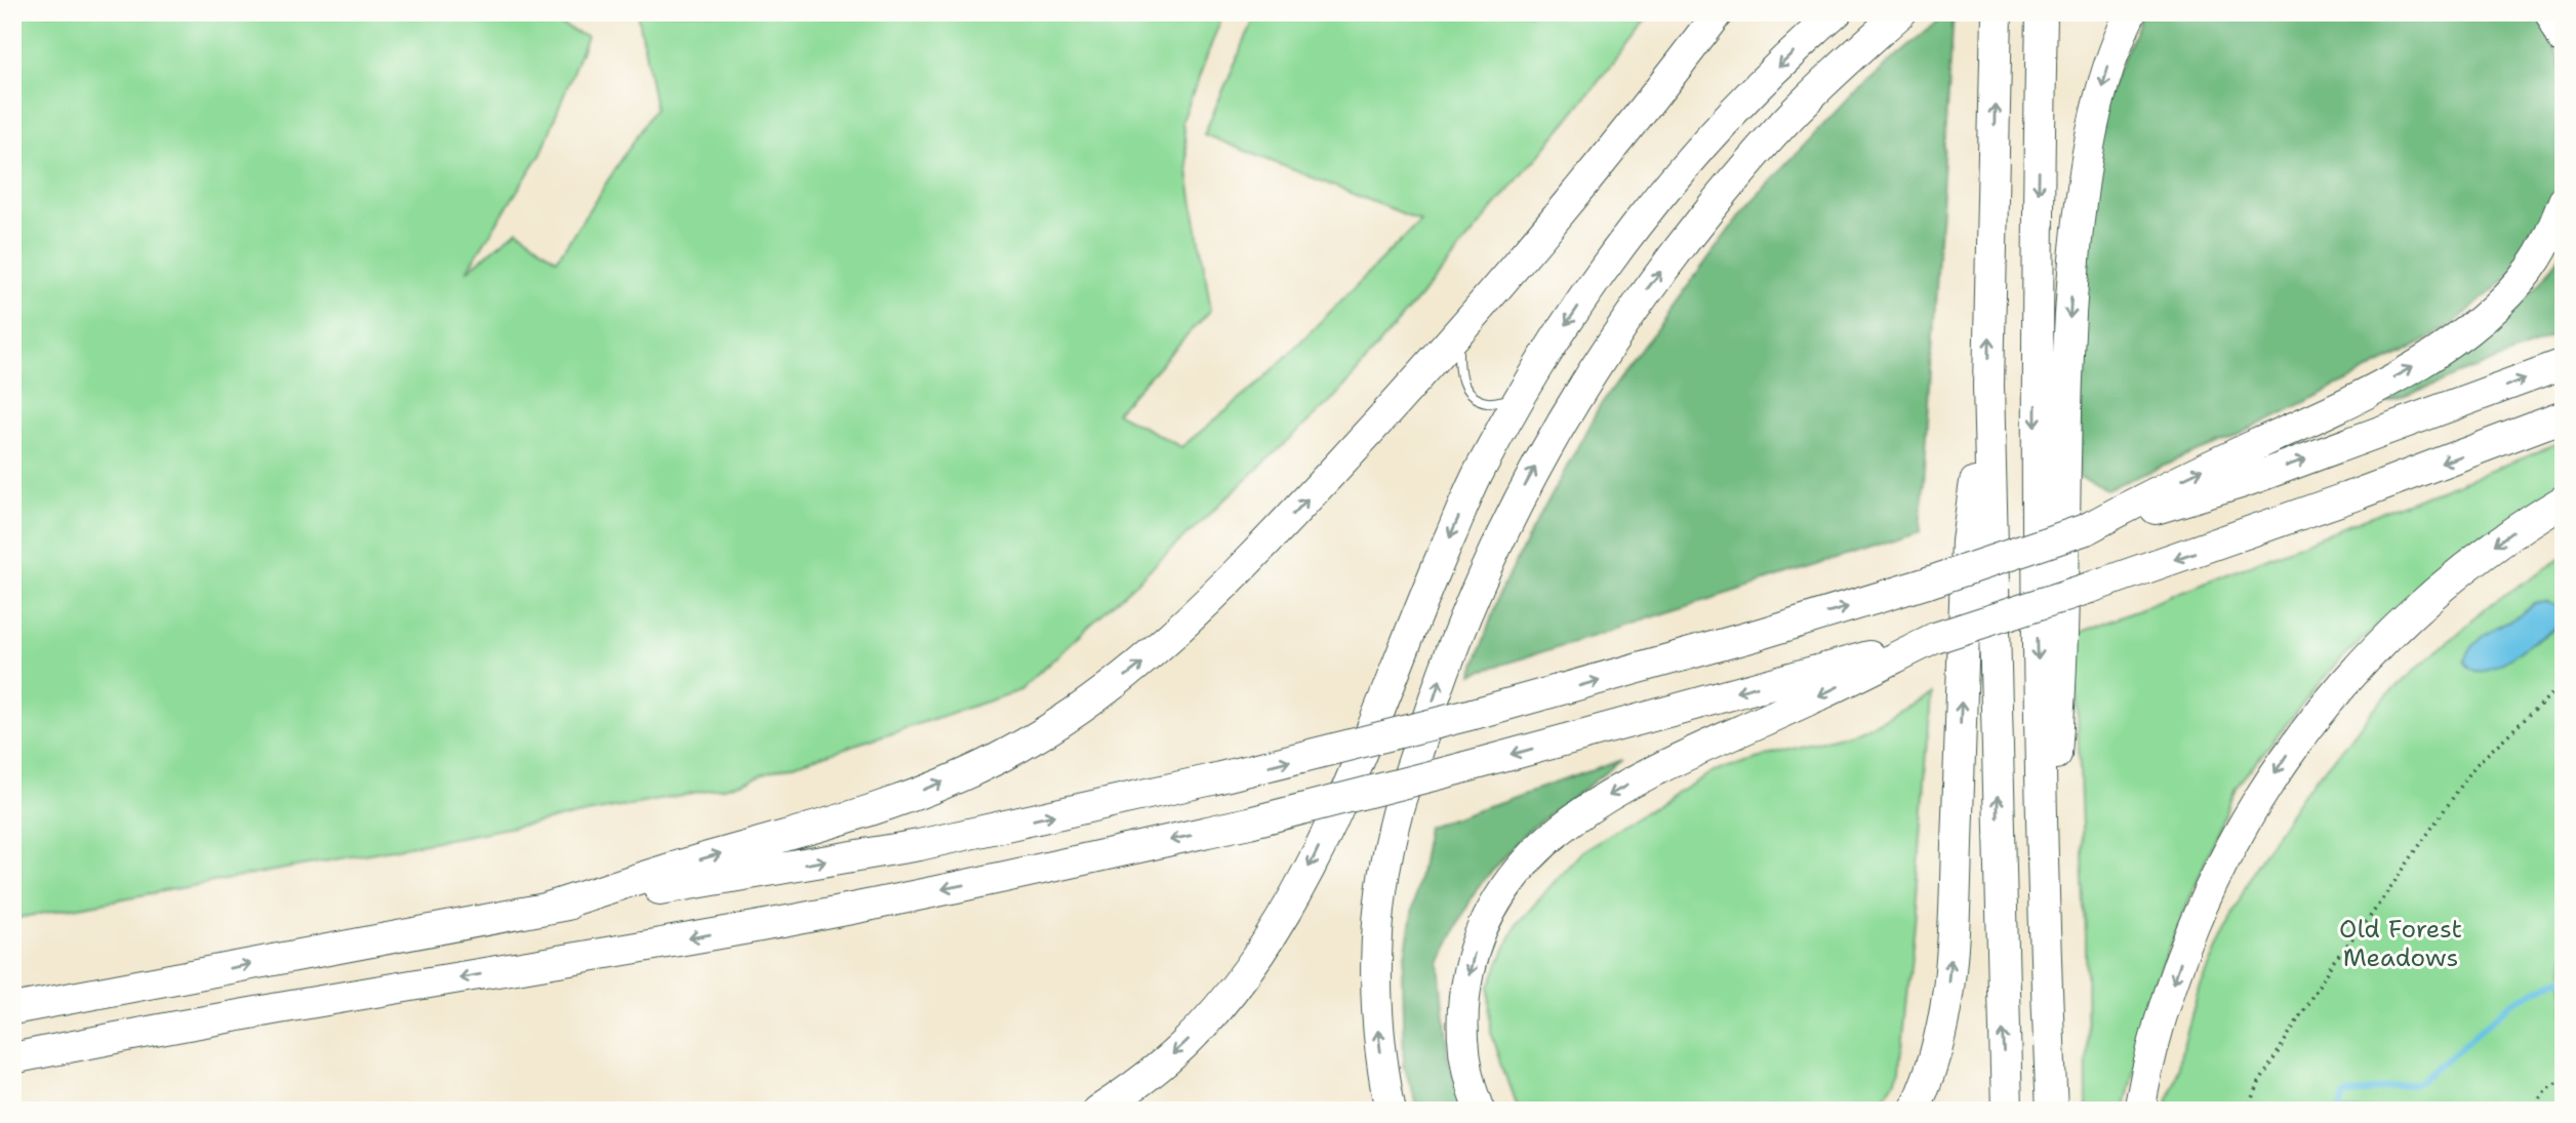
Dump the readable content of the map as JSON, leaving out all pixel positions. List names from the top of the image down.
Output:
{
  "parks": ["Old Forest Meadows"]
}
